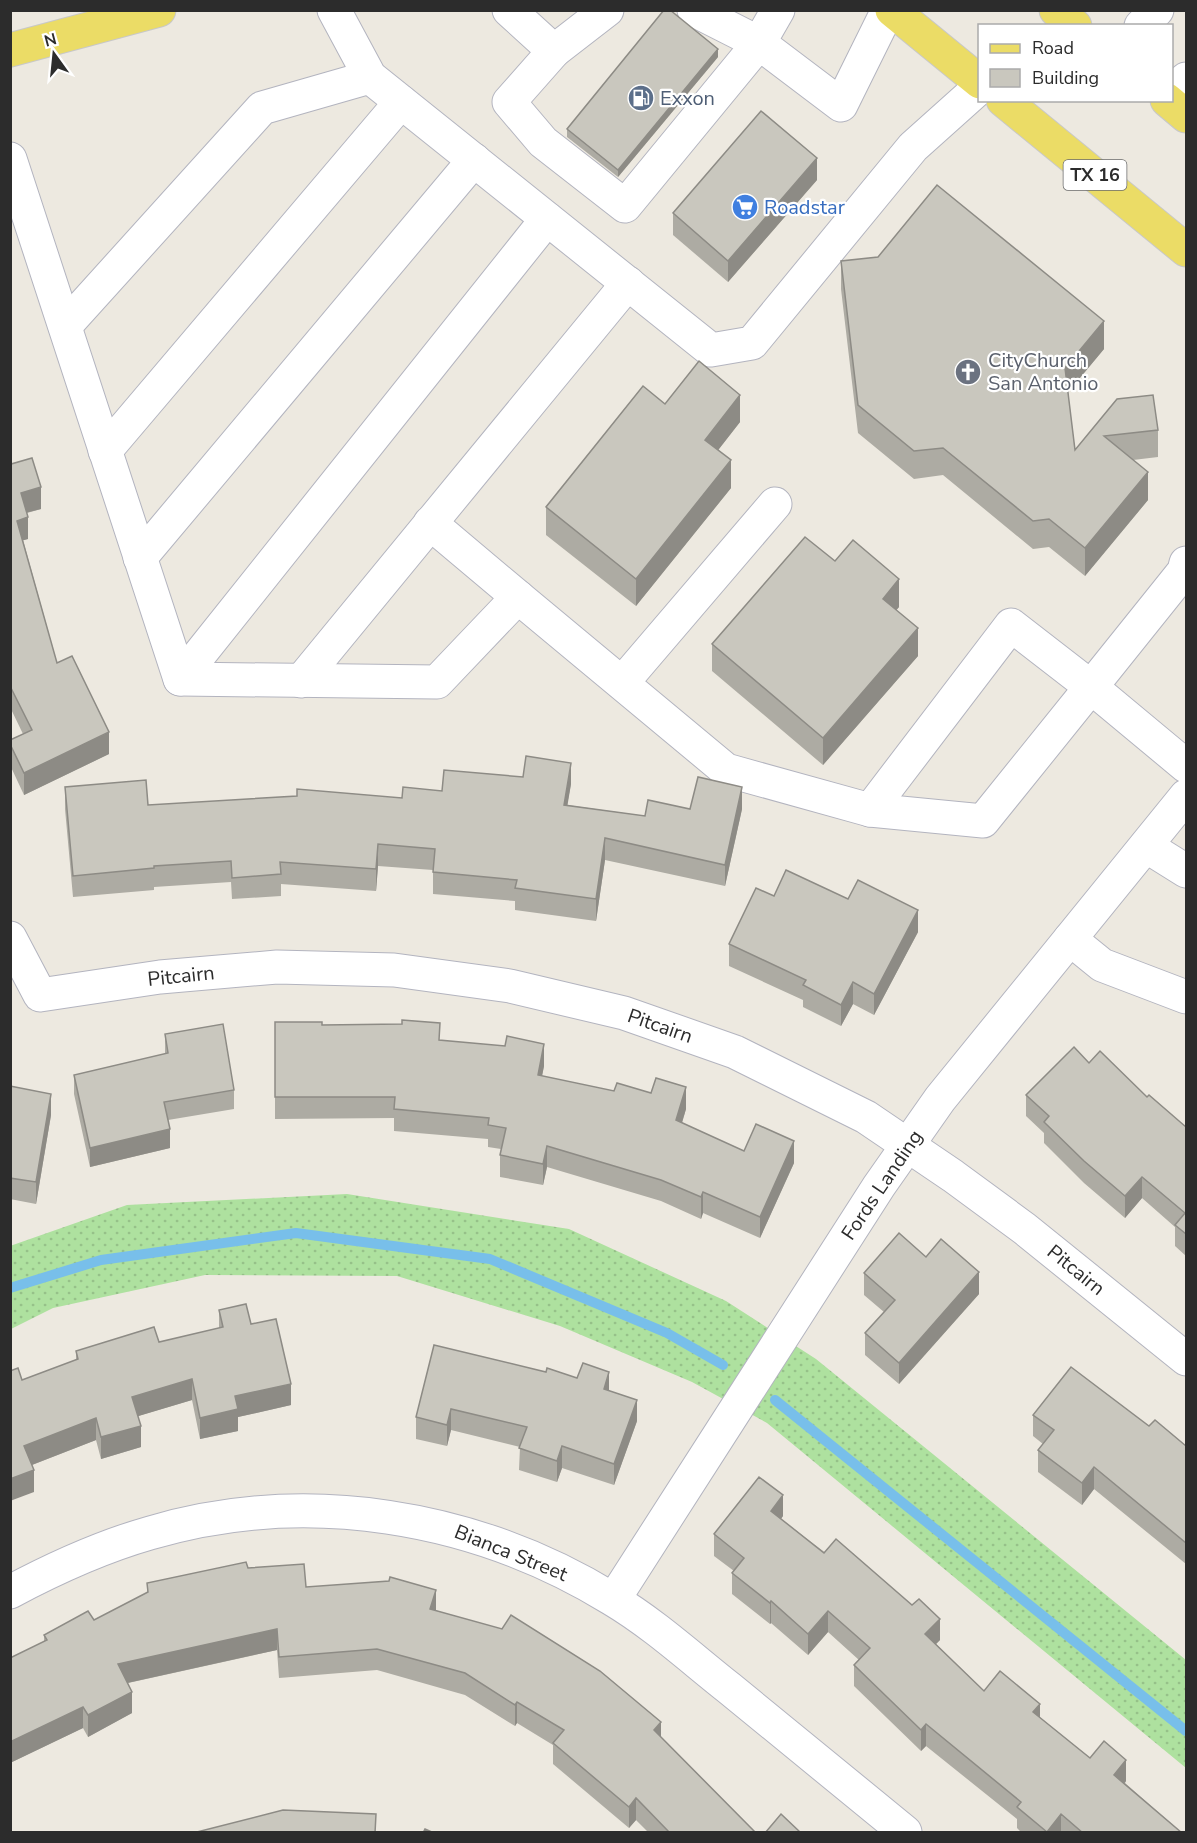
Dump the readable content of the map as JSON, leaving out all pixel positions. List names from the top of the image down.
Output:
{
  "streets": {
    "main road": ["TX 16"],
    "street": ["Pitcairn", "Fords Landing", "Bianca Street"]
  },
  "crossings": [
    ["Pitcairn", "Fords Landing"],
    ["Fords Landing", "Bianca Street"]
  ],
  "places": {
    "fuel station": ["Exxon"],
    "supermarket": ["Roadstar"],
    "church": ["CityChurch San Antonio"]
  },
  "legend": ["Road", "Building"],
  "north": "top"
}
